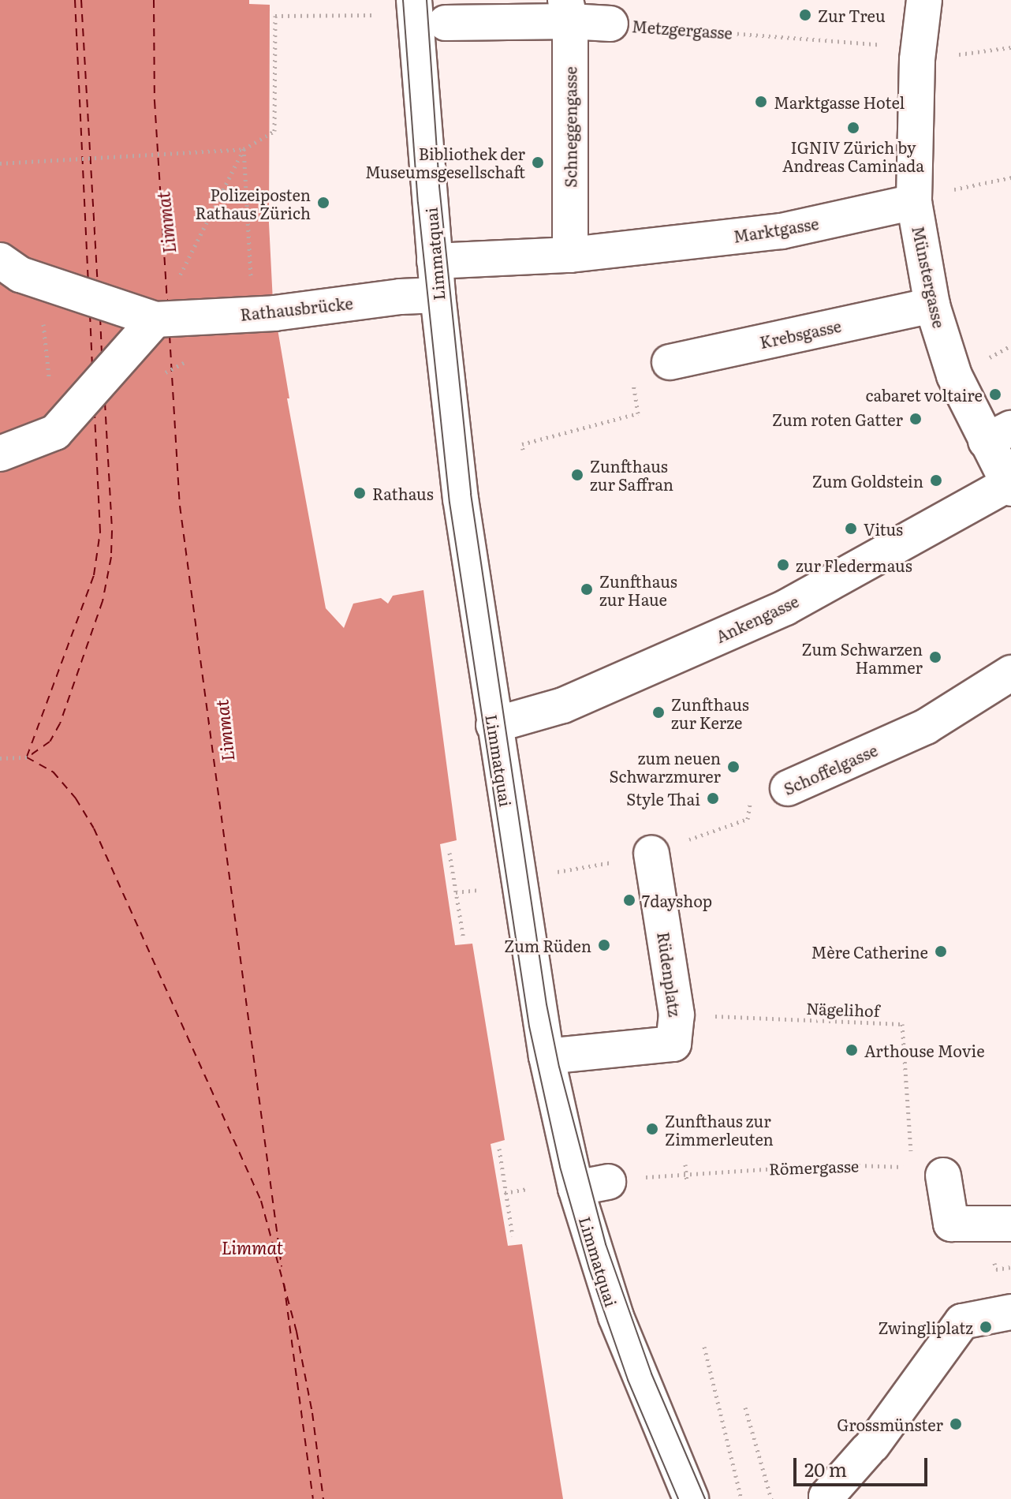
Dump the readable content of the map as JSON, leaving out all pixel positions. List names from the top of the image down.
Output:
{
  "streets": {
    "street": [
      "Metzgergasse",
      "Schneggengasse",
      "Marktgasse",
      "Limmatquai",
      "Münstergasse",
      "Rathausbrücke",
      "Krebsgasse",
      "Ankengasse",
      "Schoffelgasse",
      "Rüdenplatz"
    ],
    "path": ["Nägelihof", "Römergasse"]
  },
  "crossings": [
    ["Metzgergasse", "Schneggengasse"],
    ["Schneggengasse", "Marktgasse"],
    ["Marktgasse", "Limmatquai"],
    ["Marktgasse", "Münstergasse"],
    ["Limmatquai", "Rathausbrücke"],
    ["Limmatquai", "Ankengasse"],
    ["Limmatquai", "Rüdenplatz"],
    ["Limmatquai", "Römergasse"],
    ["Münstergasse", "Krebsgasse"],
    ["Münstergasse", "Ankengasse"],
    ["Schoffelgasse", "Rüdenplatz"],
    ["Rüdenplatz", "Nägelihof"],
    ["Nägelihof", "Römergasse"]
  ],
  "water": ["Limmat"],
  "places": [
    "Zur Treu",
    "Marktgasse Hotel",
    "IGNIV Zürich by Andreas Caminada",
    "Bibliothek der Museumsgesellschaft",
    "Polizeiposten Rathaus Zürich",
    "cabaret voltaire",
    "Zum roten Gatter",
    "Zunfthaus zur Saffran",
    "Zum Goldstein",
    "Rathaus",
    "Vitus",
    "zur Fledermaus",
    "Zunfthaus zur Haue",
    "Zum Schwarzen Hammer",
    "Zunfthaus zur Kerze",
    "zum neuen Schwarzmurer",
    "Style Thai",
    "7dayshop",
    "Zum Rüden",
    "Mère Catherine",
    "Arthouse Movie",
    "Zunfthaus zur Zimmerleuten",
    "Zwingliplatz",
    "Grossmünster"
  ],
  "scale_bar": "20 m"
}
